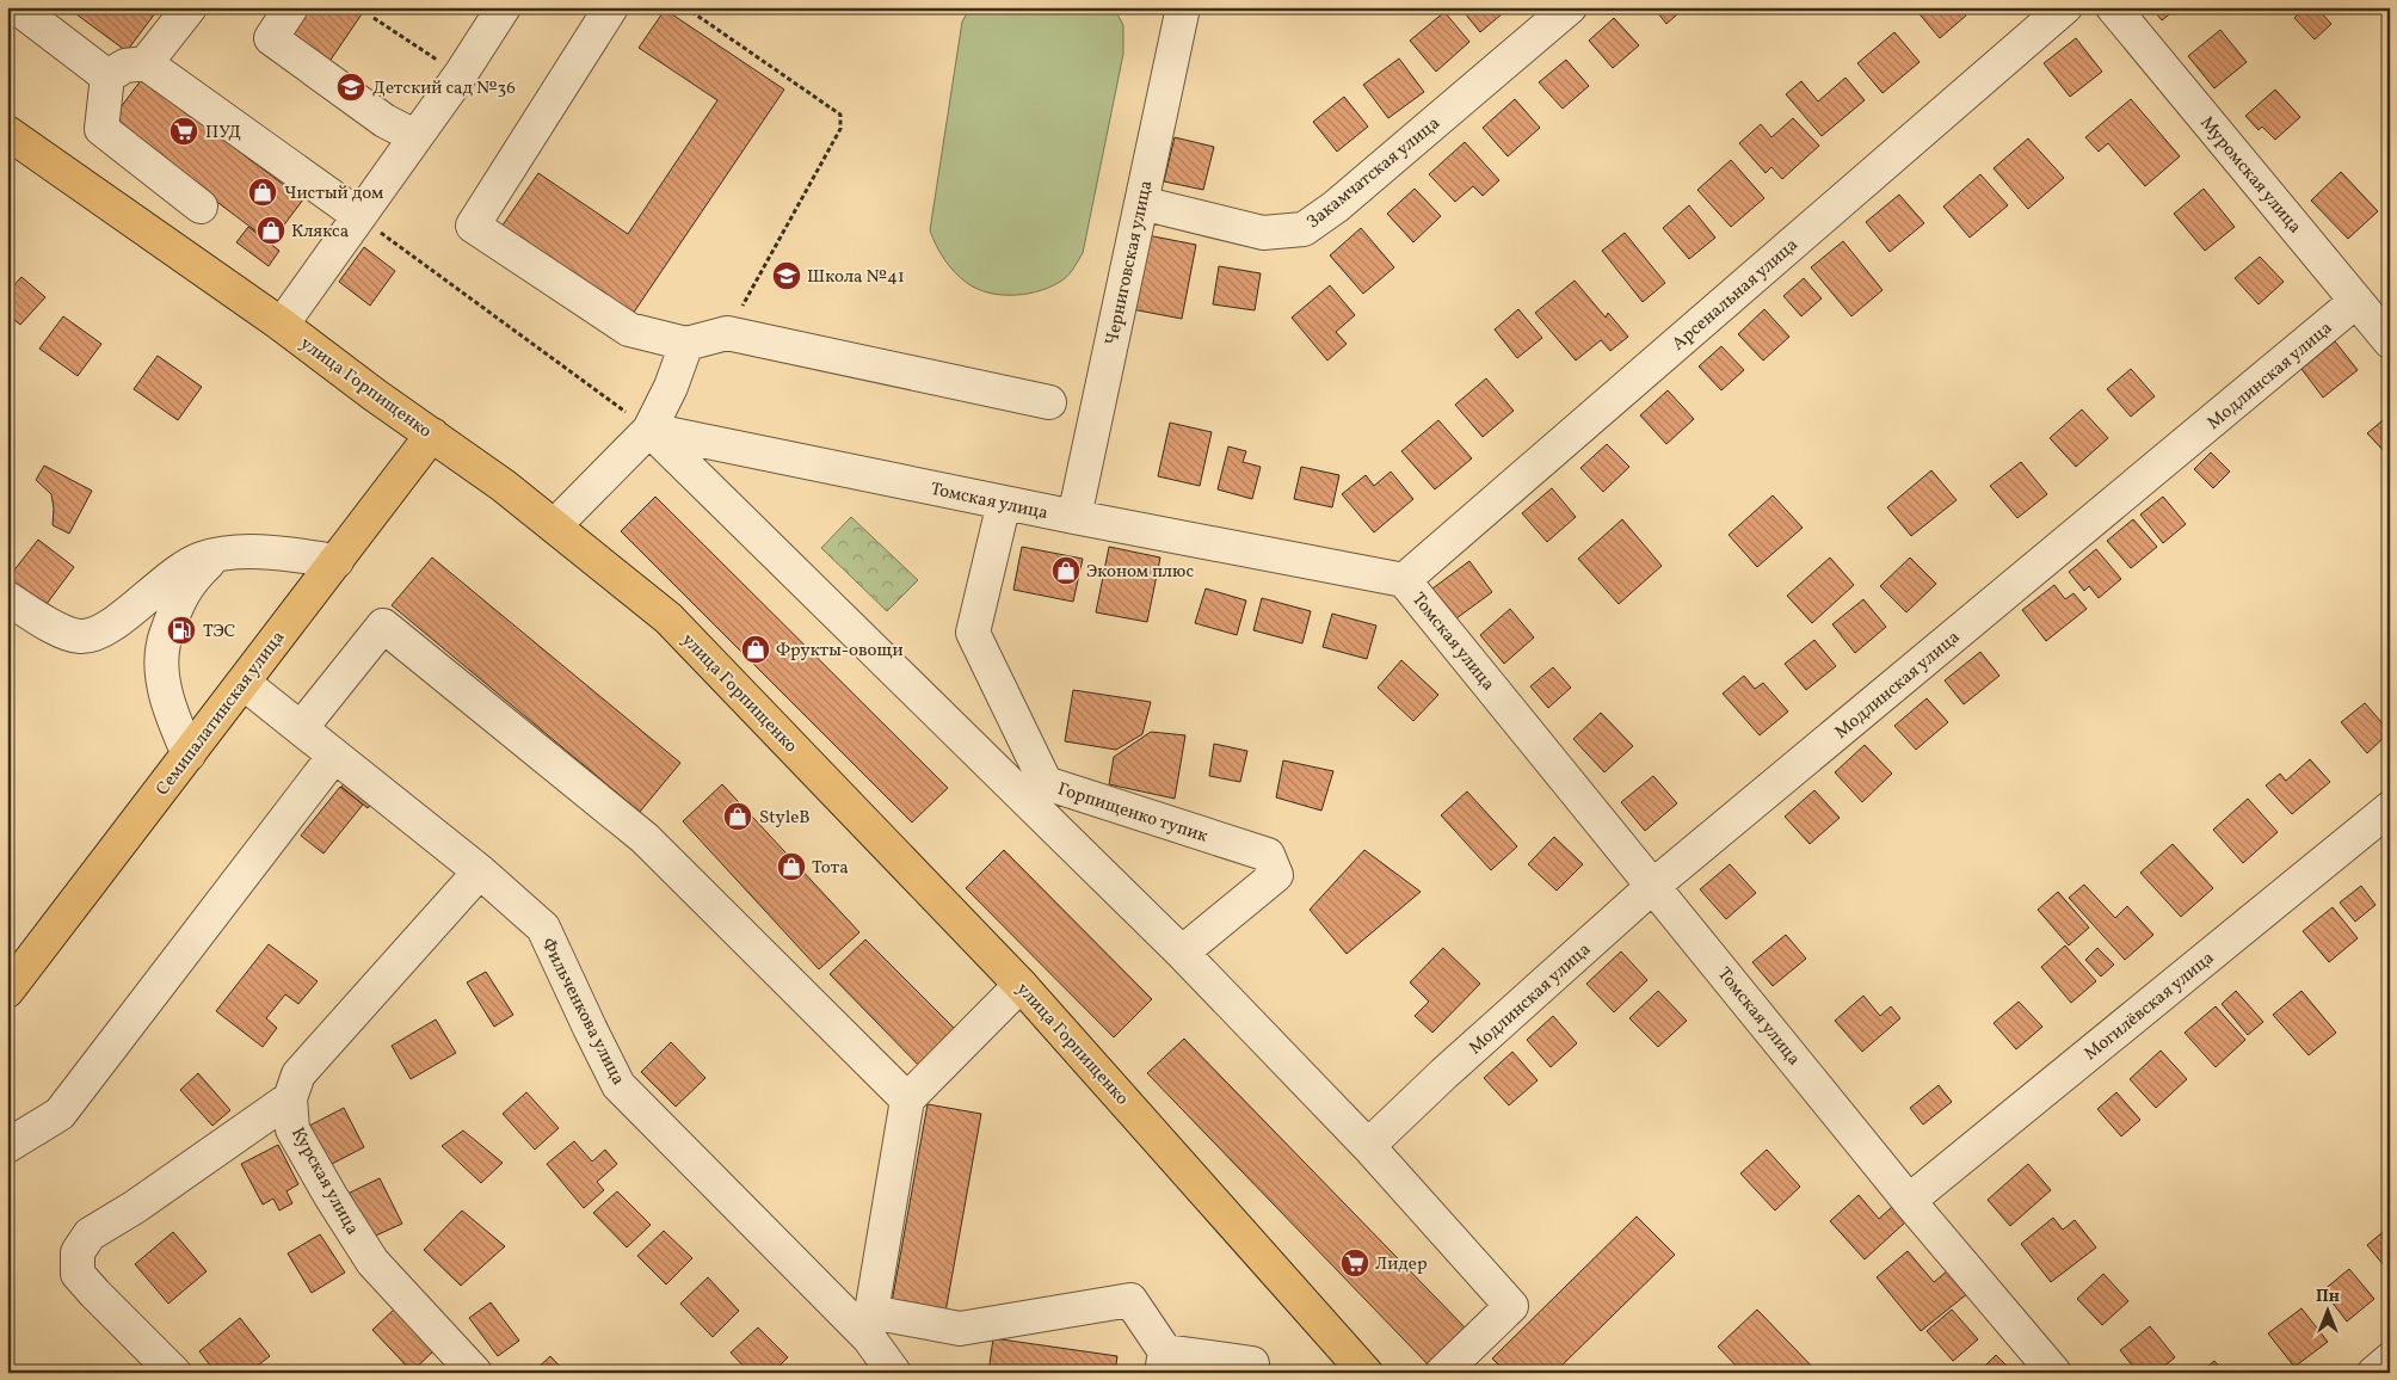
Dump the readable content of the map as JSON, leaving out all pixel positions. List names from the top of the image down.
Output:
{
  "streets": {
    "main road": ["улица Горпищенко", "Семипалатинская улица"],
    "street": [
      "Закамчатская улица",
      "Муромская улица",
      "Черниговская улица",
      "Арсенальная улица",
      "Модлинская улица",
      "Томская улица",
      "Горпищенко тупик",
      "Могилёвская улица",
      "Фильченкова улица",
      "Курская улица"
    ]
  },
  "crossings": [
    ["Закамчатская улица", "Черниговская улица"],
    ["Муромская улица", "Модлинская улица"],
    ["Черниговская улица", "Томская улица"],
    ["Арсенальная улица", "Томская улица"],
    ["Модлинская улица", "Томская улица"],
    ["улица Горпищенко", "Семипалатинская улица"],
    ["Томская улица", "Горпищенко тупик"],
    ["Томская улица", "Могилёвская улица"],
    ["Семипалатинская улица", "Фильченкова улица"],
    ["Фильченкова улица", "Курская улица"]
  ],
  "places": {
    "school or university": ["Детский сад №36", "Школа №41"],
    "supermarket": ["ПУД", "Лидер"],
    "shop": [
      "Чистый дом",
      "Клякса",
      "Эконом плюс",
      "Фрукты-овощи",
      "StyleB",
      "Тота"
    ],
    "fuel station": ["ТЭС"]
  },
  "north": "top"
}
